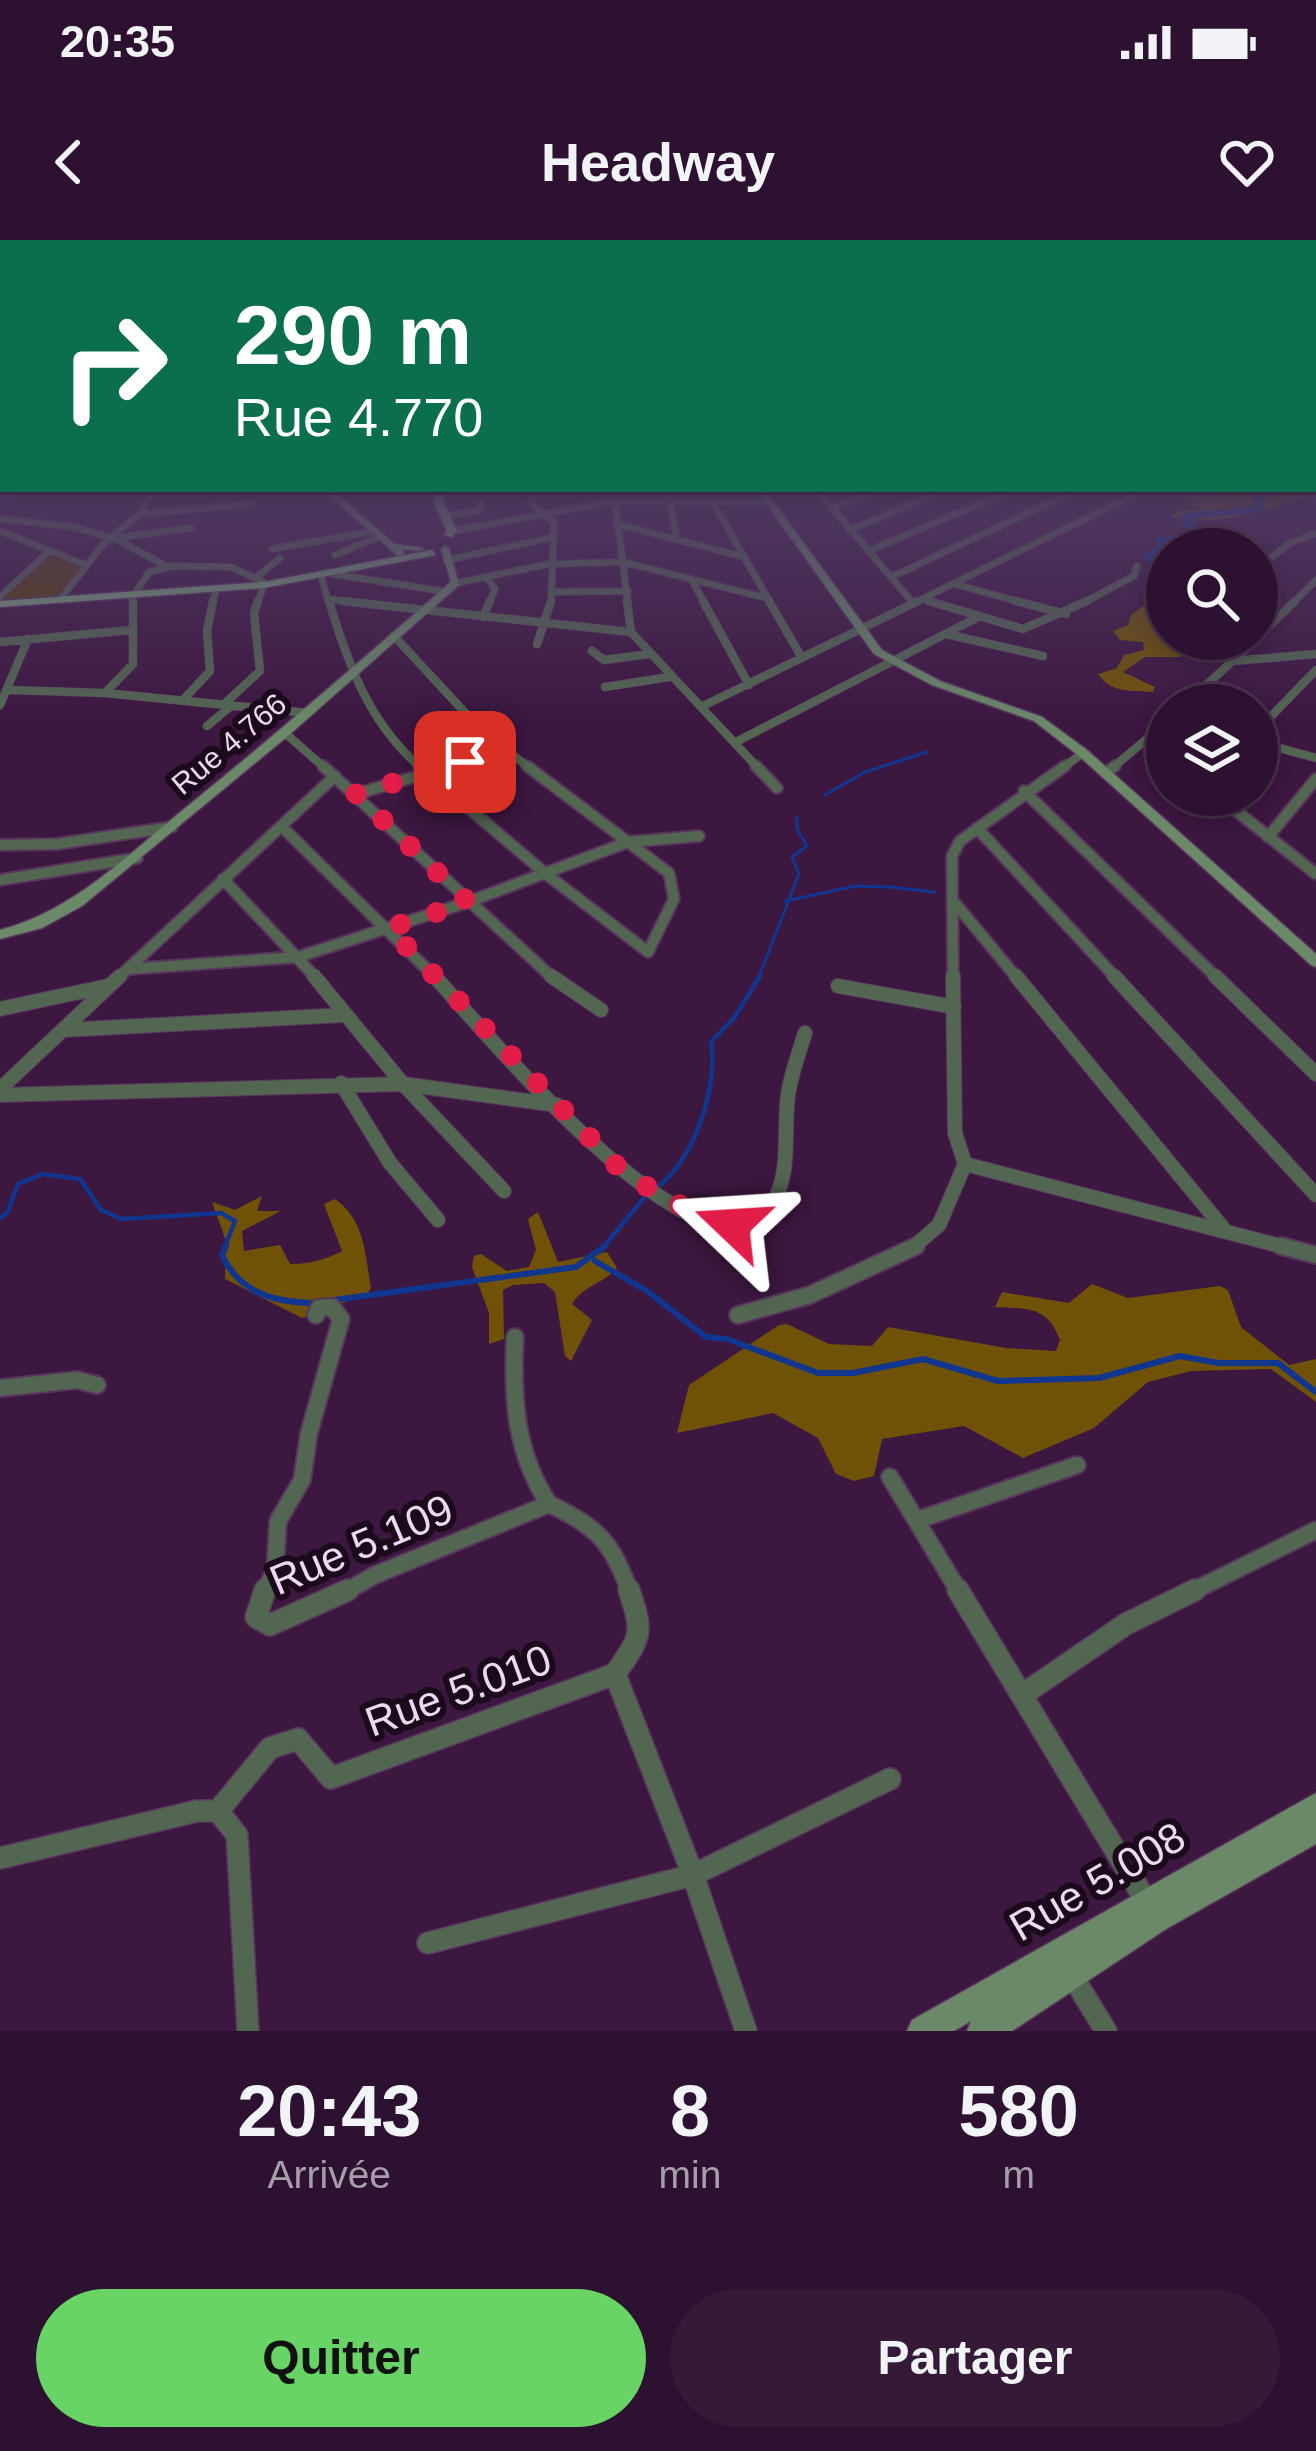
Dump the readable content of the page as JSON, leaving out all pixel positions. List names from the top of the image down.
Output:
{
  "streets": {
    "main road": ["Rue 4.766", "Rue 5.008"],
    "street": ["Rue 5.109", "Rue 5.010"]
  },
  "page": {
    "status": "20:35",
    "header": "Headway",
    "turn": ["290 m", "Rue 4.770"],
    "eta": [
      "20:43",
      "Arrivée",
      "8",
      "min",
      "580",
      "m"
    ],
    "buttons": ["Quitter", "Partager"]
  }
}
